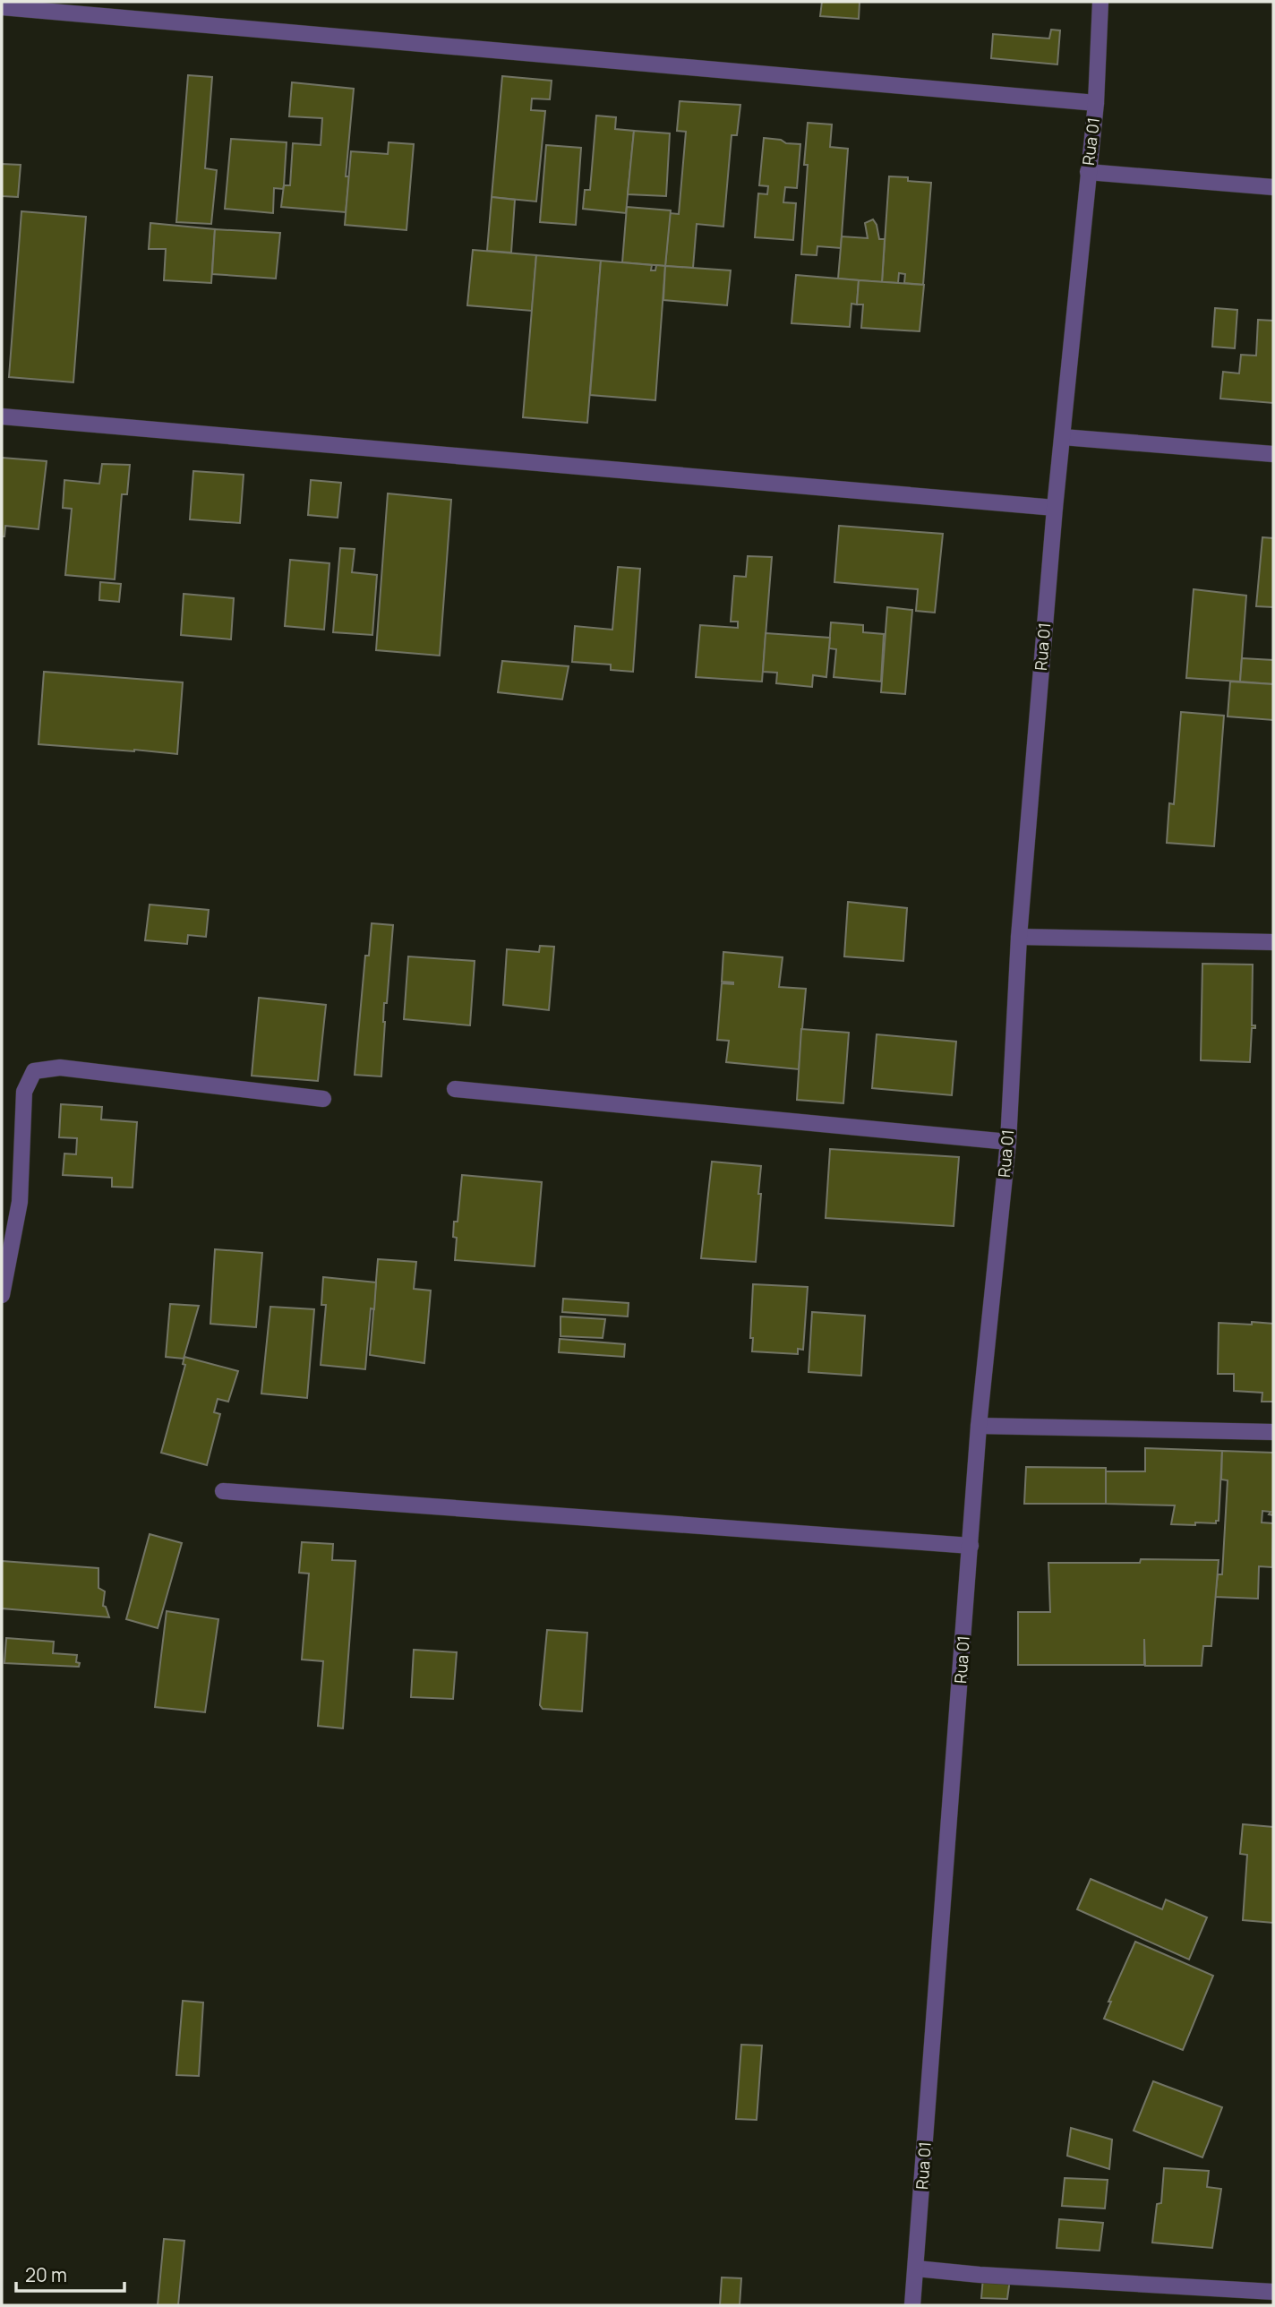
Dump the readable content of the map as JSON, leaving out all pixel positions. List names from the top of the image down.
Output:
{
  "streets": {
    "street": ["Rua 01"]
  },
  "scale_bar": "20 m"
}
